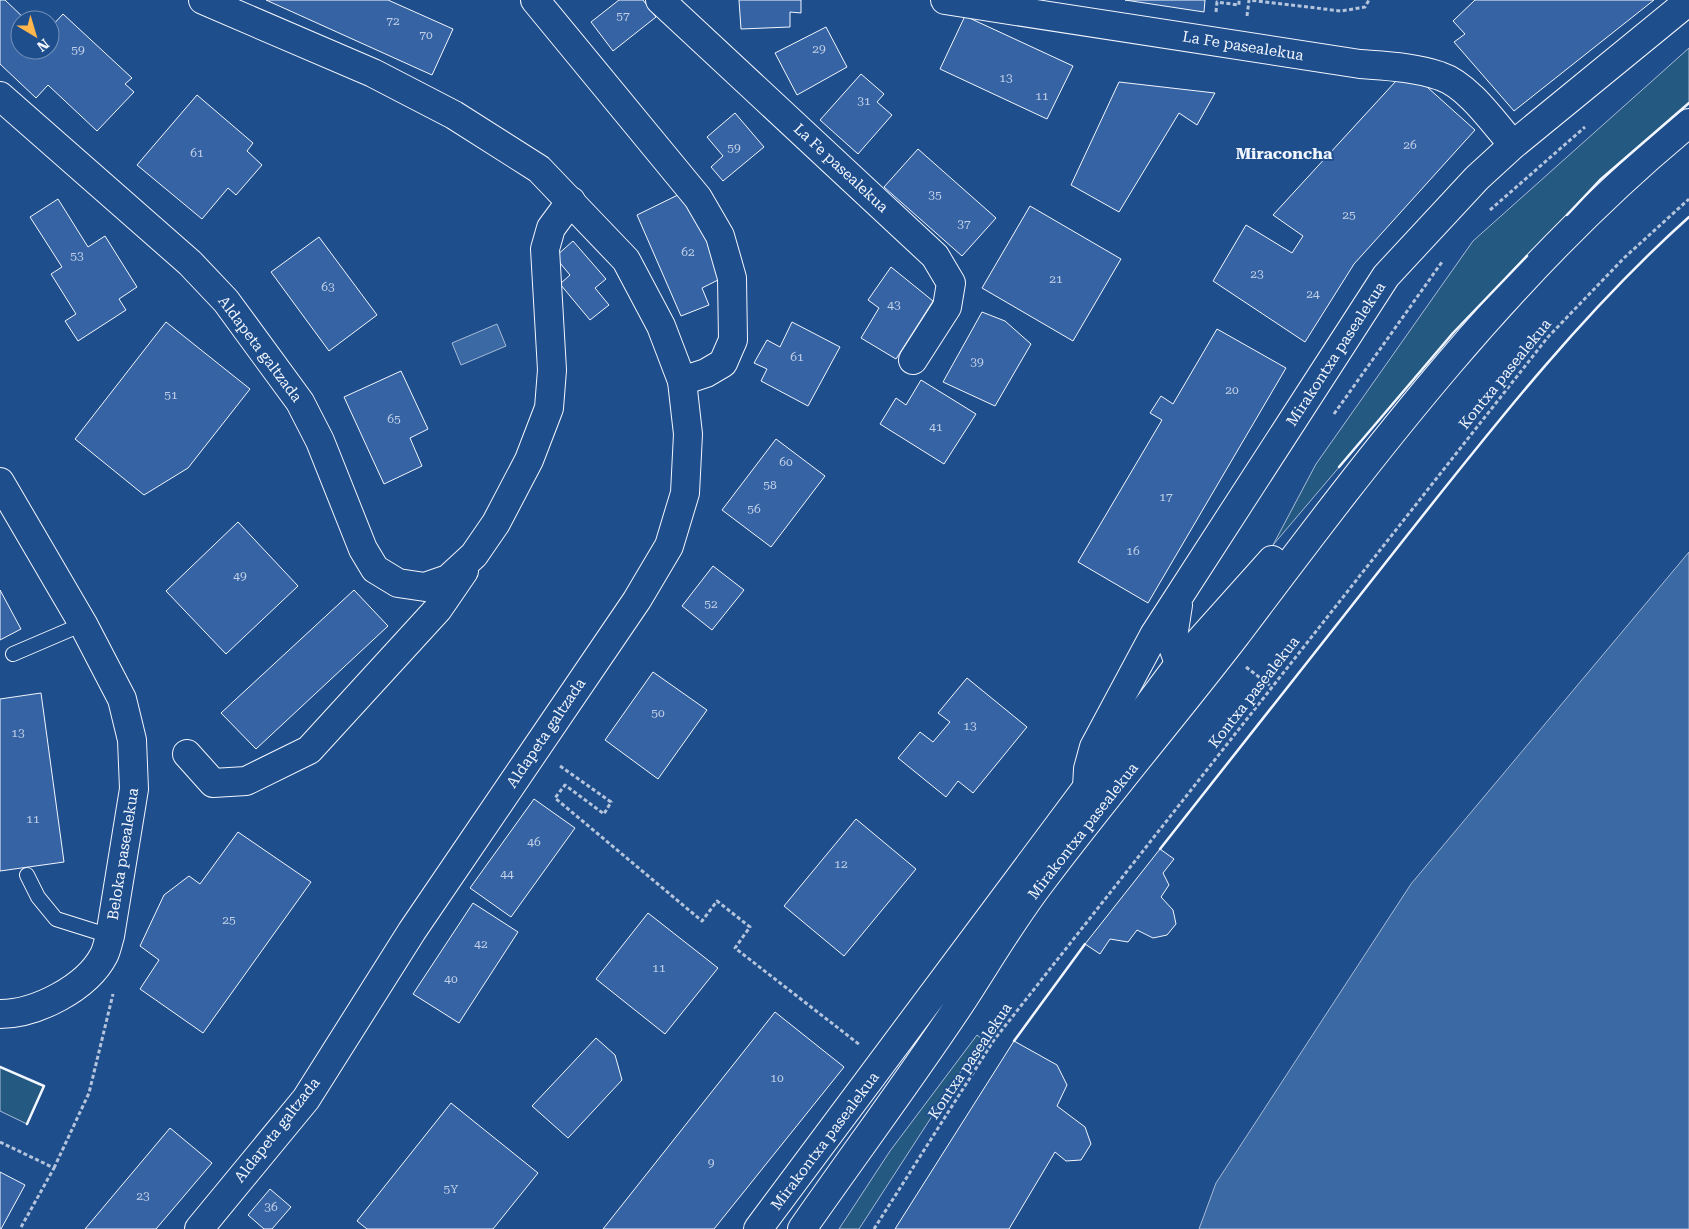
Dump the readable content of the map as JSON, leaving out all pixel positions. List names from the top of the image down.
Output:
{
  "streets": {
    "street": [
      "La Fe pasealekua",
      "Aldapeta galtzada",
      "Mirakontxa pasealekua",
      "Beloka pasealekua"
    ],
    "path": ["Kontxa pasealekua"]
  },
  "crossings": [
    ["La Fe pasealekua", "Mirakontxa pasealekua"]
  ],
  "districts": ["Miraconcha"],
  "house_numbers": [
    "57",
    "72",
    "70",
    "29",
    "59",
    "13",
    "11",
    "31",
    "26",
    "59",
    "61",
    "35",
    "25",
    "37",
    "62",
    "53",
    "23",
    "21",
    "63",
    "24",
    "43",
    "61",
    "39",
    "20",
    "51",
    "65",
    "41",
    "60",
    "58",
    "17",
    "56",
    "16",
    "49",
    "52",
    "50",
    "13",
    "13",
    "11",
    "46",
    "12",
    "44",
    "25",
    "42",
    "11",
    "40",
    "10",
    "9",
    "5Y",
    "23",
    "36"
  ],
  "north": "bottom right"
}
